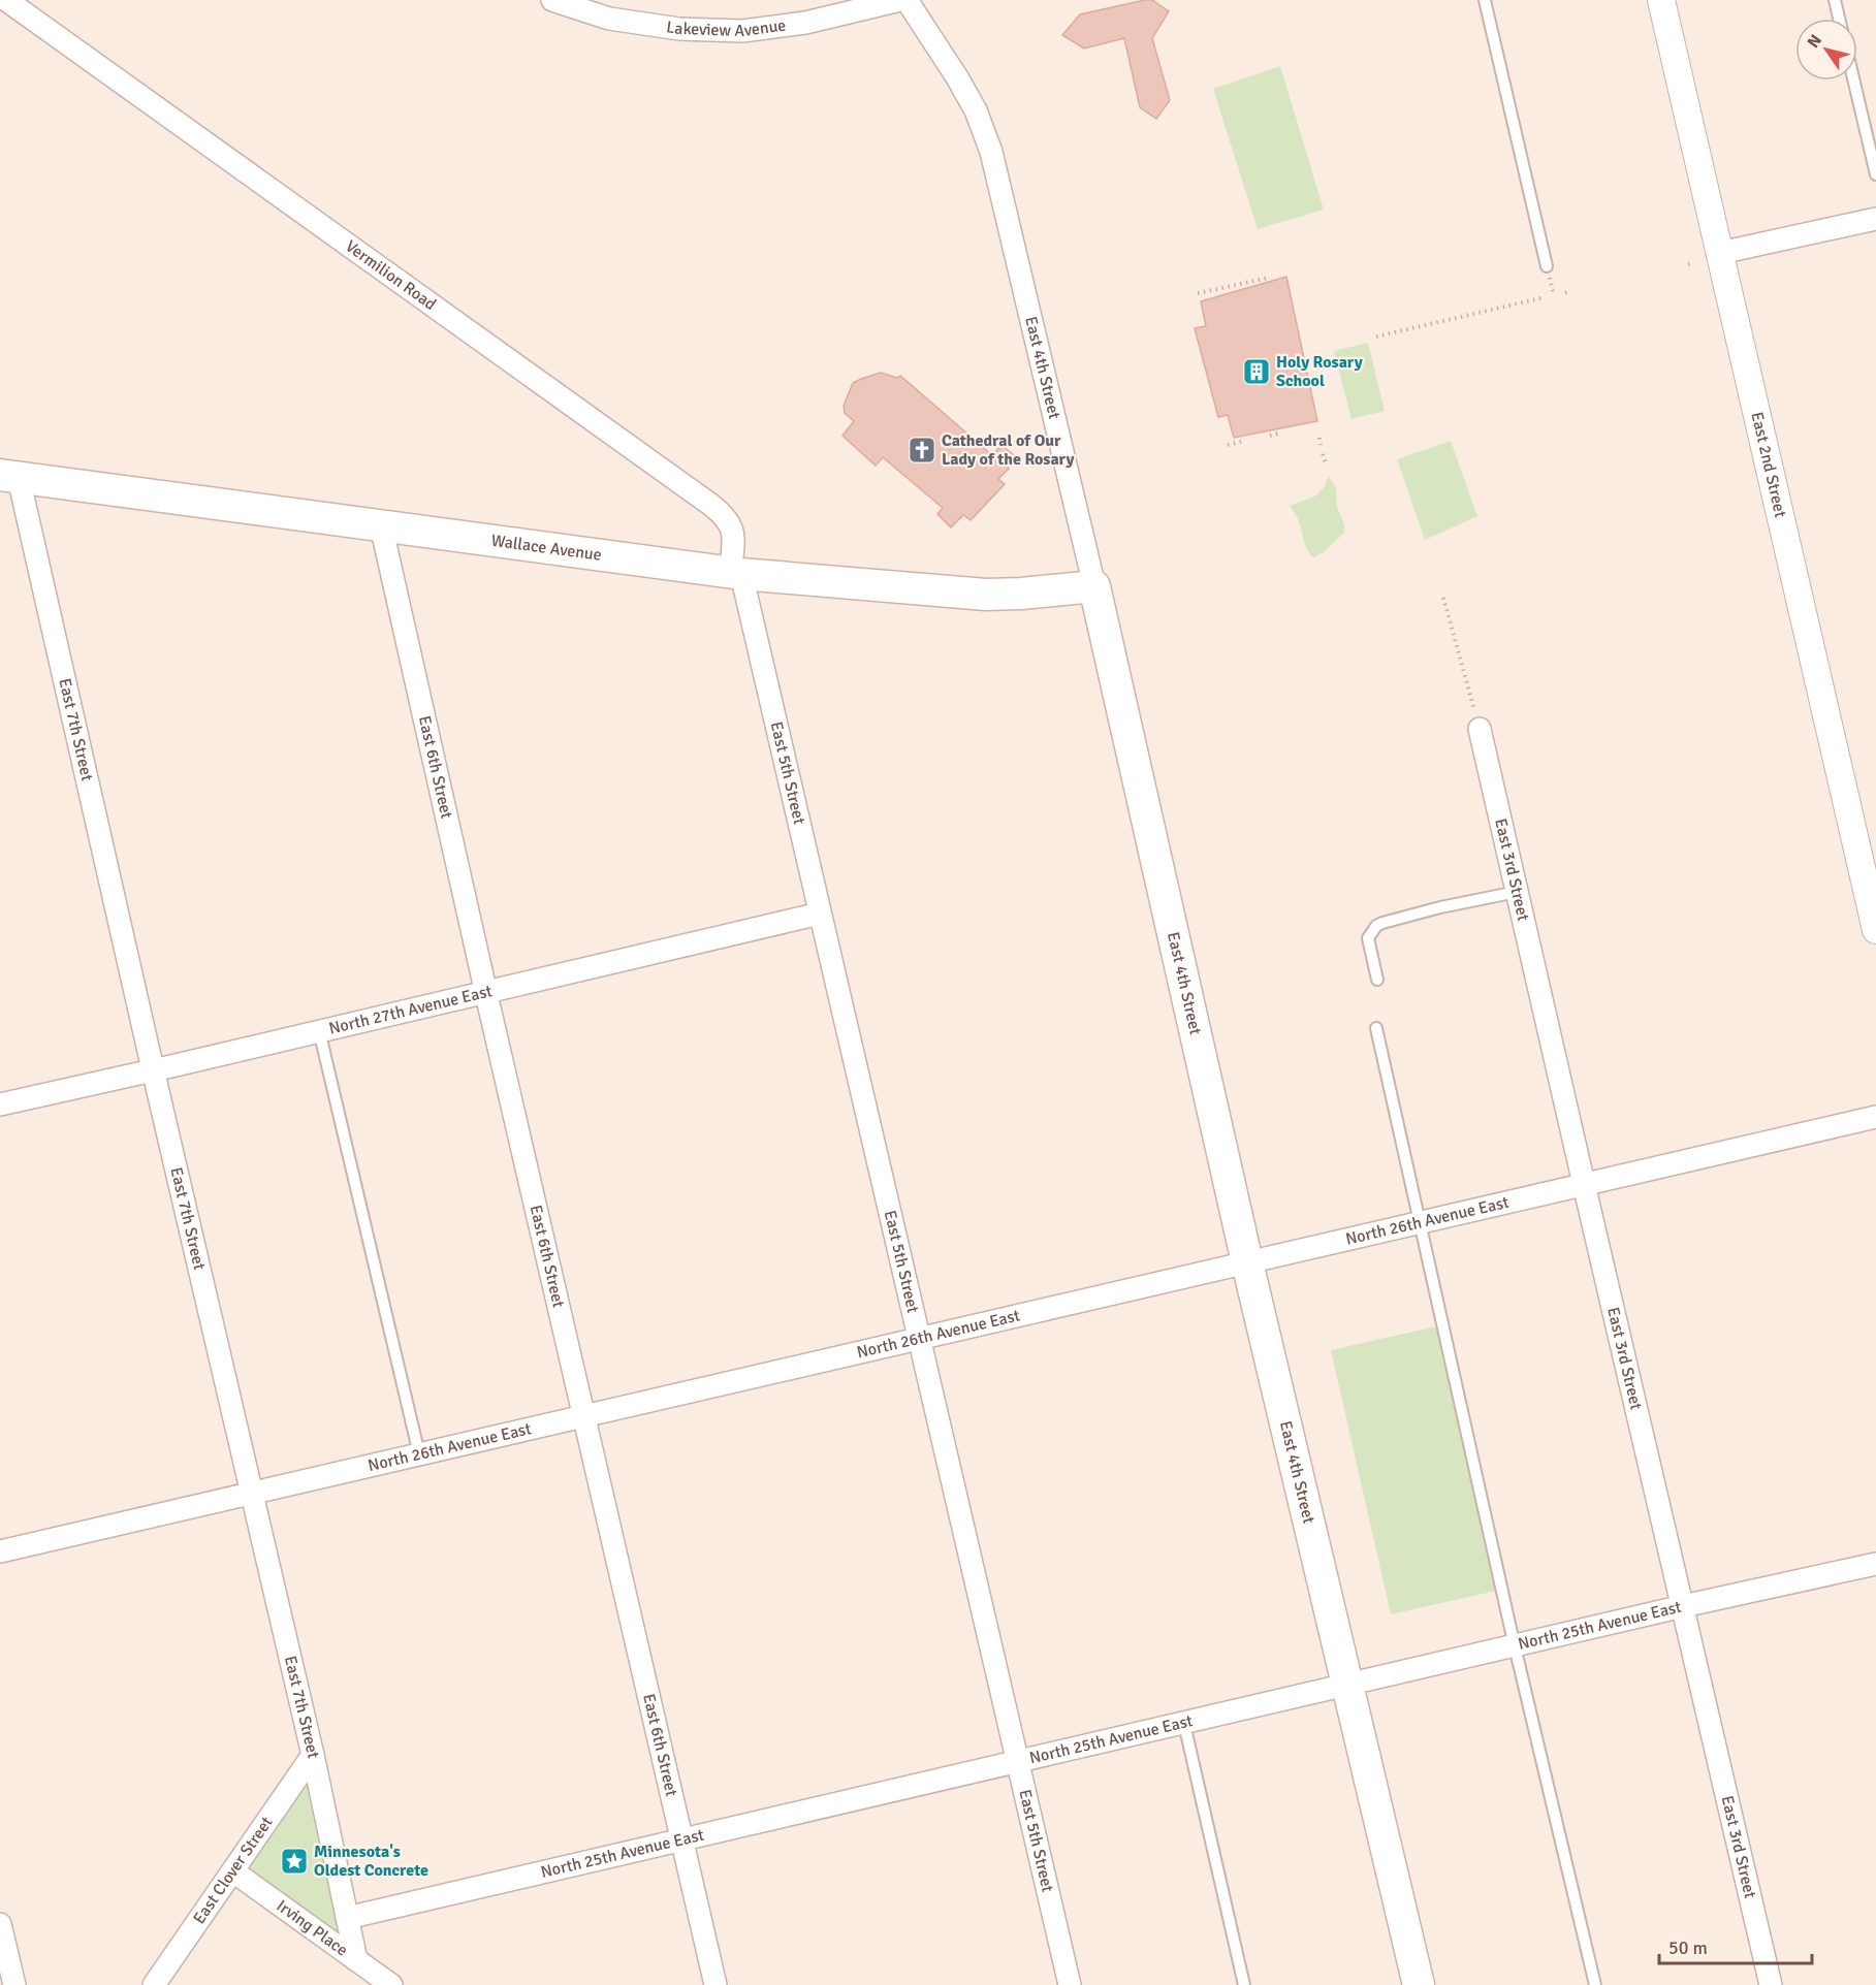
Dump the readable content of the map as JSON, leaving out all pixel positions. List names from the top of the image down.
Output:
{
  "streets": {
    "main road": ["East 4th Street", "Wallace Avenue"],
    "street": [
      "Lakeview Avenue",
      "Vermilion Road",
      "East 2nd Street",
      "East 7th Street",
      "East 6th Street",
      "East 5th Street",
      "East 3rd Street",
      "North 27th Avenue East",
      "North 26th Avenue East",
      "North 25th Avenue East",
      "East Clover Street",
      "Irving Place"
    ]
  },
  "crossings": [
    ["Vermilion Road", "Wallace Avenue"],
    ["Vermilion Road", "East 5th Street"],
    ["East 4th Street", "Wallace Avenue"],
    ["East 4th Street", "North 26th Avenue East"],
    ["East 4th Street", "North 25th Avenue East"],
    ["Wallace Avenue", "East 7th Street"],
    ["Wallace Avenue", "East 6th Street"],
    ["Wallace Avenue", "East 5th Street"],
    ["East 7th Street", "North 27th Avenue East"],
    ["East 7th Street", "North 26th Avenue East"],
    ["East 7th Street", "North 25th Avenue East"],
    ["East 7th Street", "East Clover Street"],
    ["East 7th Street", "Irving Place"],
    ["East 6th Street", "North 27th Avenue East"],
    ["East 6th Street", "North 26th Avenue East"],
    ["East 6th Street", "North 25th Avenue East"],
    ["East 5th Street", "North 27th Avenue East"],
    ["East 5th Street", "North 26th Avenue East"],
    ["East 5th Street", "North 25th Avenue East"],
    ["East 3rd Street", "North 26th Avenue East"],
    ["East 3rd Street", "North 25th Avenue East"],
    ["East Clover Street", "Irving Place"]
  ],
  "places": {
    "building": ["Holy Rosary School"],
    "church": ["Cathedral of Our Lady of the Rosary"],
    "place": ["Minnesota's Oldest Concrete"]
  },
  "scale_bar": "50 m",
  "north": "top left"
}
